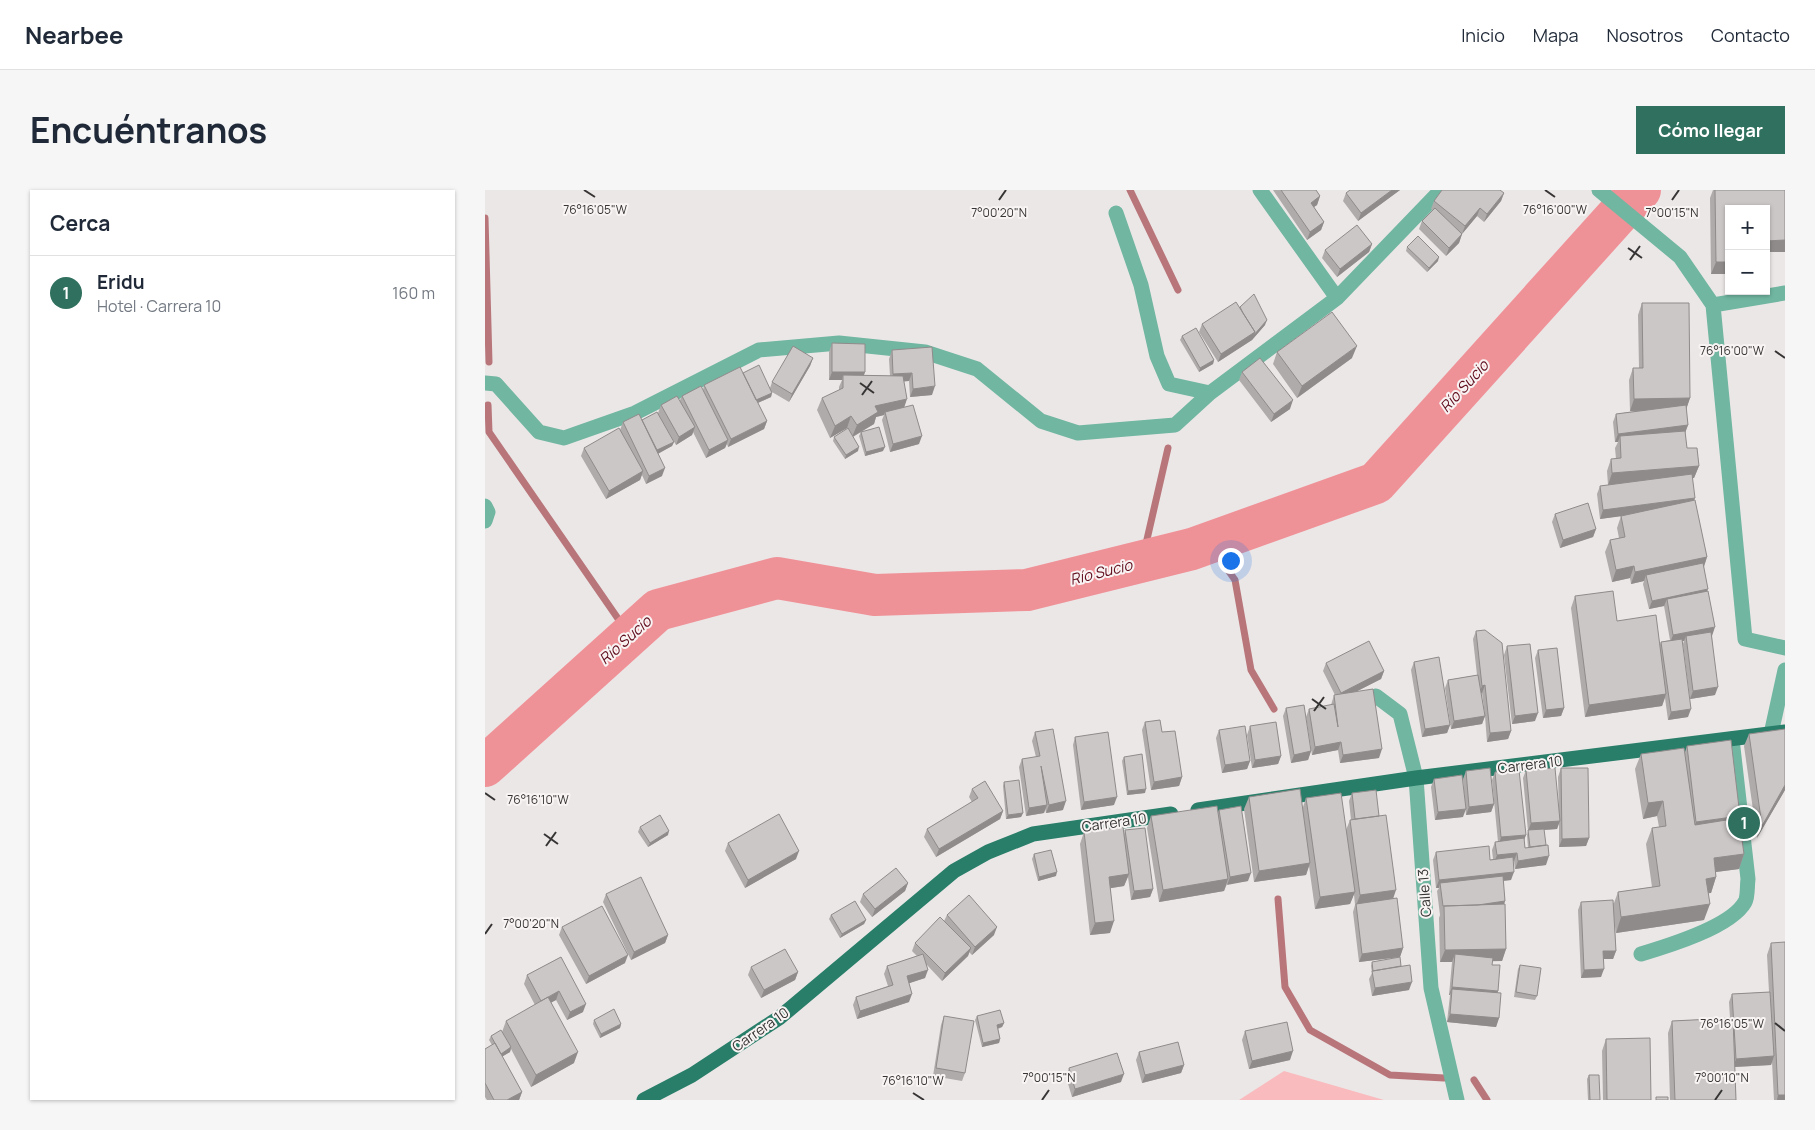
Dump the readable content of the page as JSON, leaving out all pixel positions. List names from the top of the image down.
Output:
{
  "streets": {
    "main road": ["Carrera 10"],
    "street": ["Calle 13"]
  },
  "crossings": [
    ["Carrera 10", "Calle 13"]
  ],
  "water": ["Río Sucio"],
  "page": {
    "header": "Nearbee",
    "nav": [
      "Inicio",
      "Mapa",
      "Nosotros",
      "Contacto"
    ],
    "title": "Encuéntranos",
    "buttons": "Cómo llegar",
    "heading": "Cerca",
    "map_buttons": ["+", "−"],
    "list": [
      {
        "mark": "1",
        "name": "Eridu",
        "note": "Hotel · Carrera 10",
        "value": "160 m"
      }
    ],
    "pins": "1"
  },
  "coordinates": [
    "76°16'05\"W",
    "76°16'00\"W",
    "7°00'20\"N",
    "7°00'15\"N",
    "76°16'10\"W",
    "7°00'10\"N"
  ]
}
